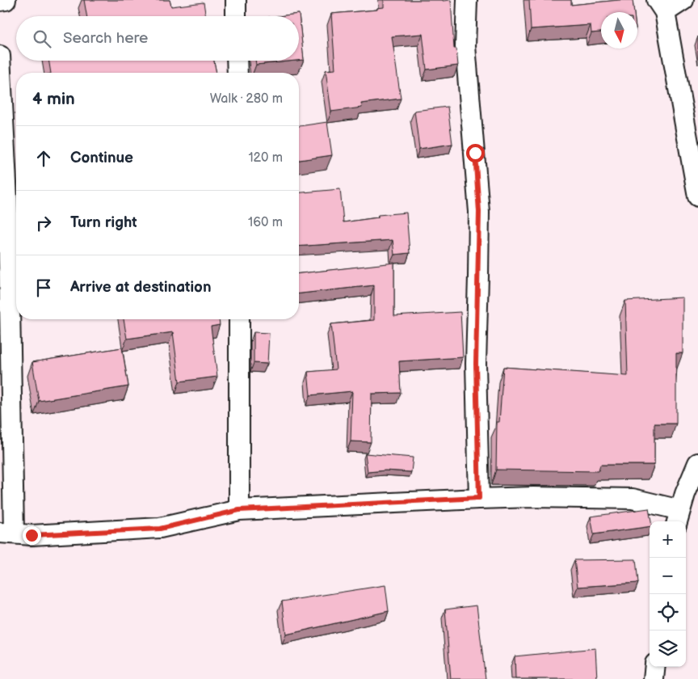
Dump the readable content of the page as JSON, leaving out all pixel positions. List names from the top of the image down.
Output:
{
  "north": "bottom",
  "page": {
    "search": "Search here",
    "heading": ["4 min", "Walk · 280 m"],
    "list": [
      ["Continue", "120 m"],
      ["Turn right", "160 m"],
      "Arrive at destination"
    ],
    "map_buttons": ["+", "−"]
  }
}
